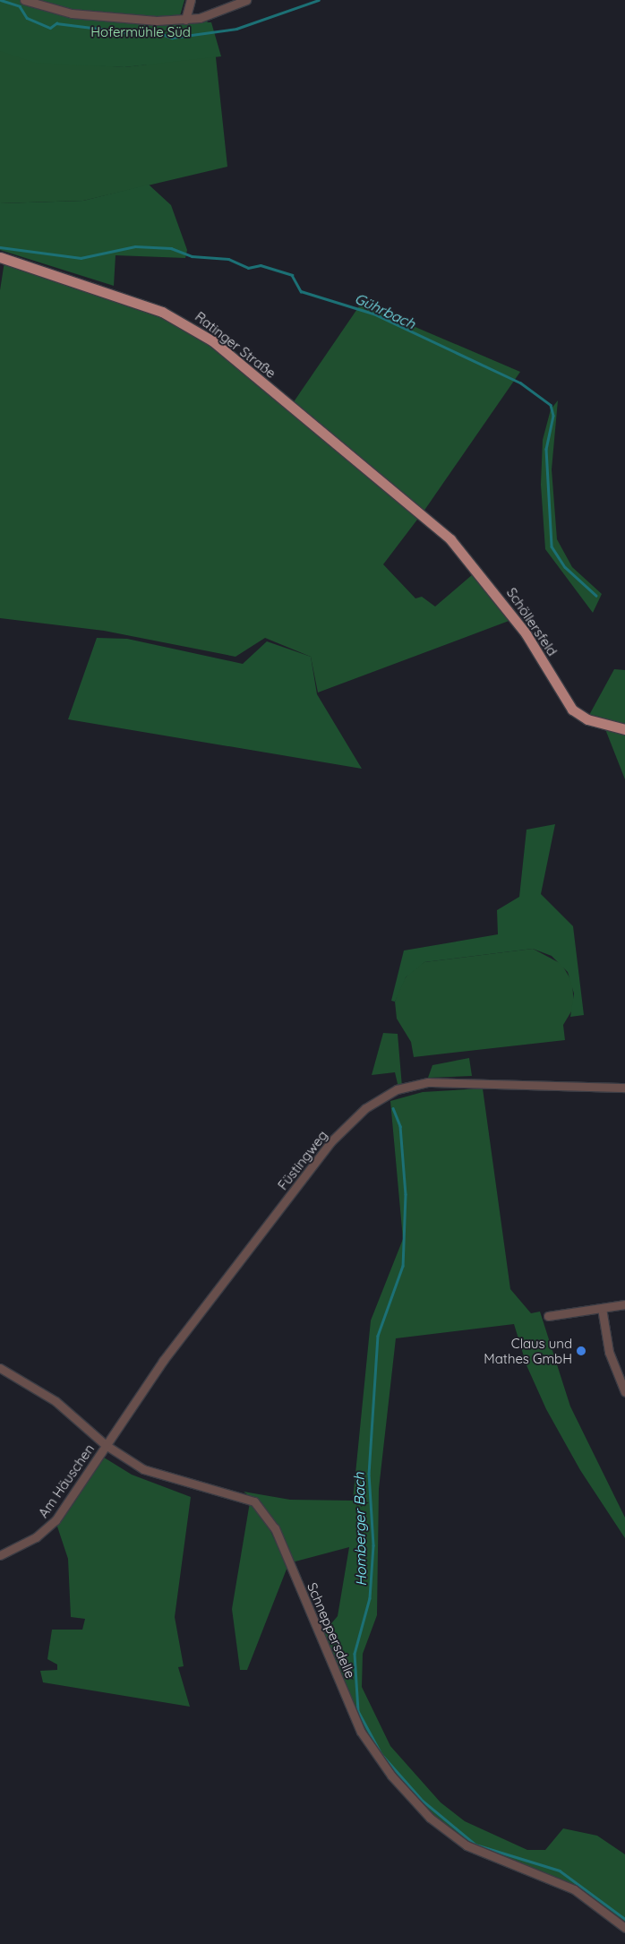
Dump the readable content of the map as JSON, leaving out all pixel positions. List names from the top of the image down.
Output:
{
  "streets": {
    "main road": ["Ratinger Straße", "Schöllersfeld"],
    "street": ["Füstingweg", "Am Häuschen", "Schneppersdelle"]
  },
  "crossings": [
    ["Ratinger Straße", "Schöllersfeld"],
    ["Füstingweg", "Am Häuschen"],
    ["Füstingweg", "Schneppersdelle"],
    ["Am Häuschen", "Schneppersdelle"]
  ],
  "water": ["Gührbach", "Homberger Bach"],
  "parks": ["Hofermühle Süd"],
  "places": ["Claus und Mathes GmbH"]
}
